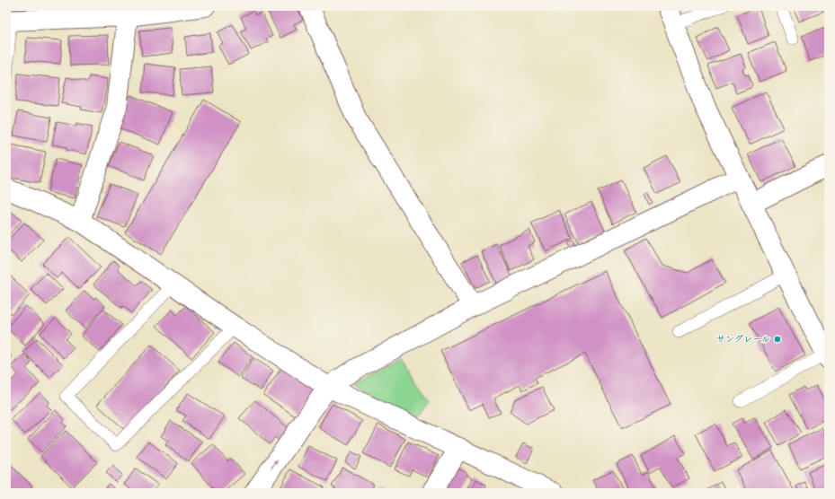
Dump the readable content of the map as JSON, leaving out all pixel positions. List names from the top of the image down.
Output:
{
  "places": ["サングレール"]
}
